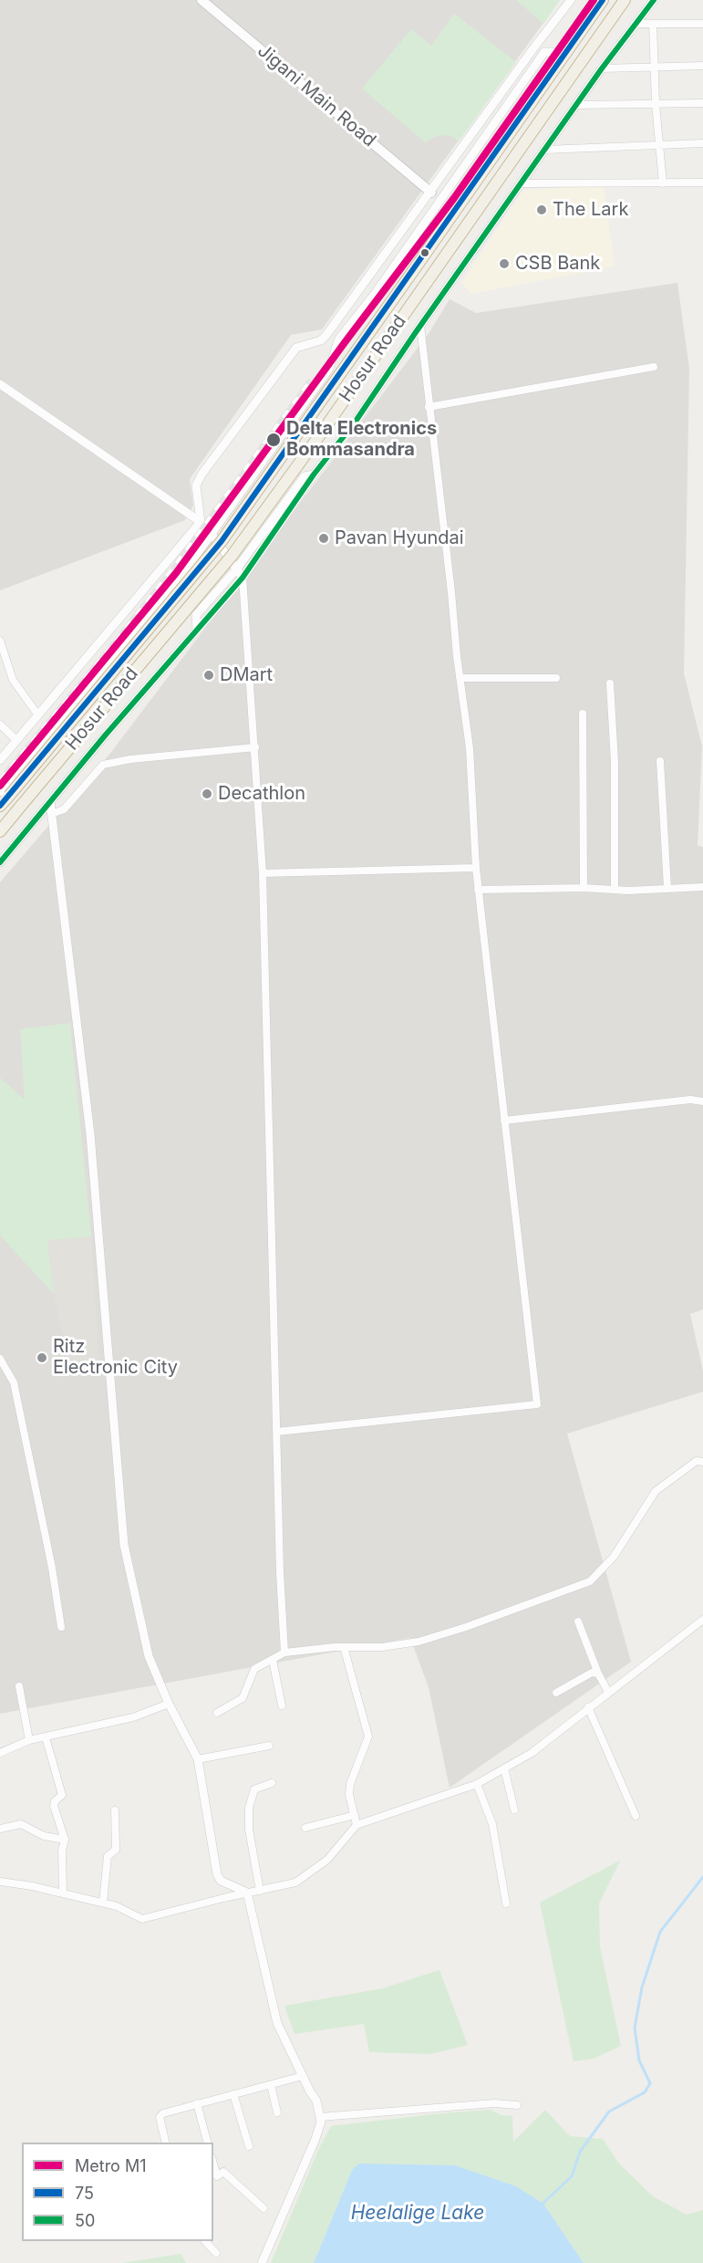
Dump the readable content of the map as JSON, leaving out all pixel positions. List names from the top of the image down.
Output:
{
  "streets": {
    "highway": ["Hosur Road"],
    "main road": ["Jigani Main Road"]
  },
  "water": ["Heelalige Lake"],
  "places": [
    "The Lark",
    "CSB Bank",
    "Delta Electronics Bommasandra",
    "Pavan Hyundai",
    "DMart",
    "Decathlon",
    "Ritz Electronic City"
  ],
  "lines": ["metro line M1", "transit line 75", "transit line 50"],
  "legend": ["Metro M1", "75", "50"]
}
